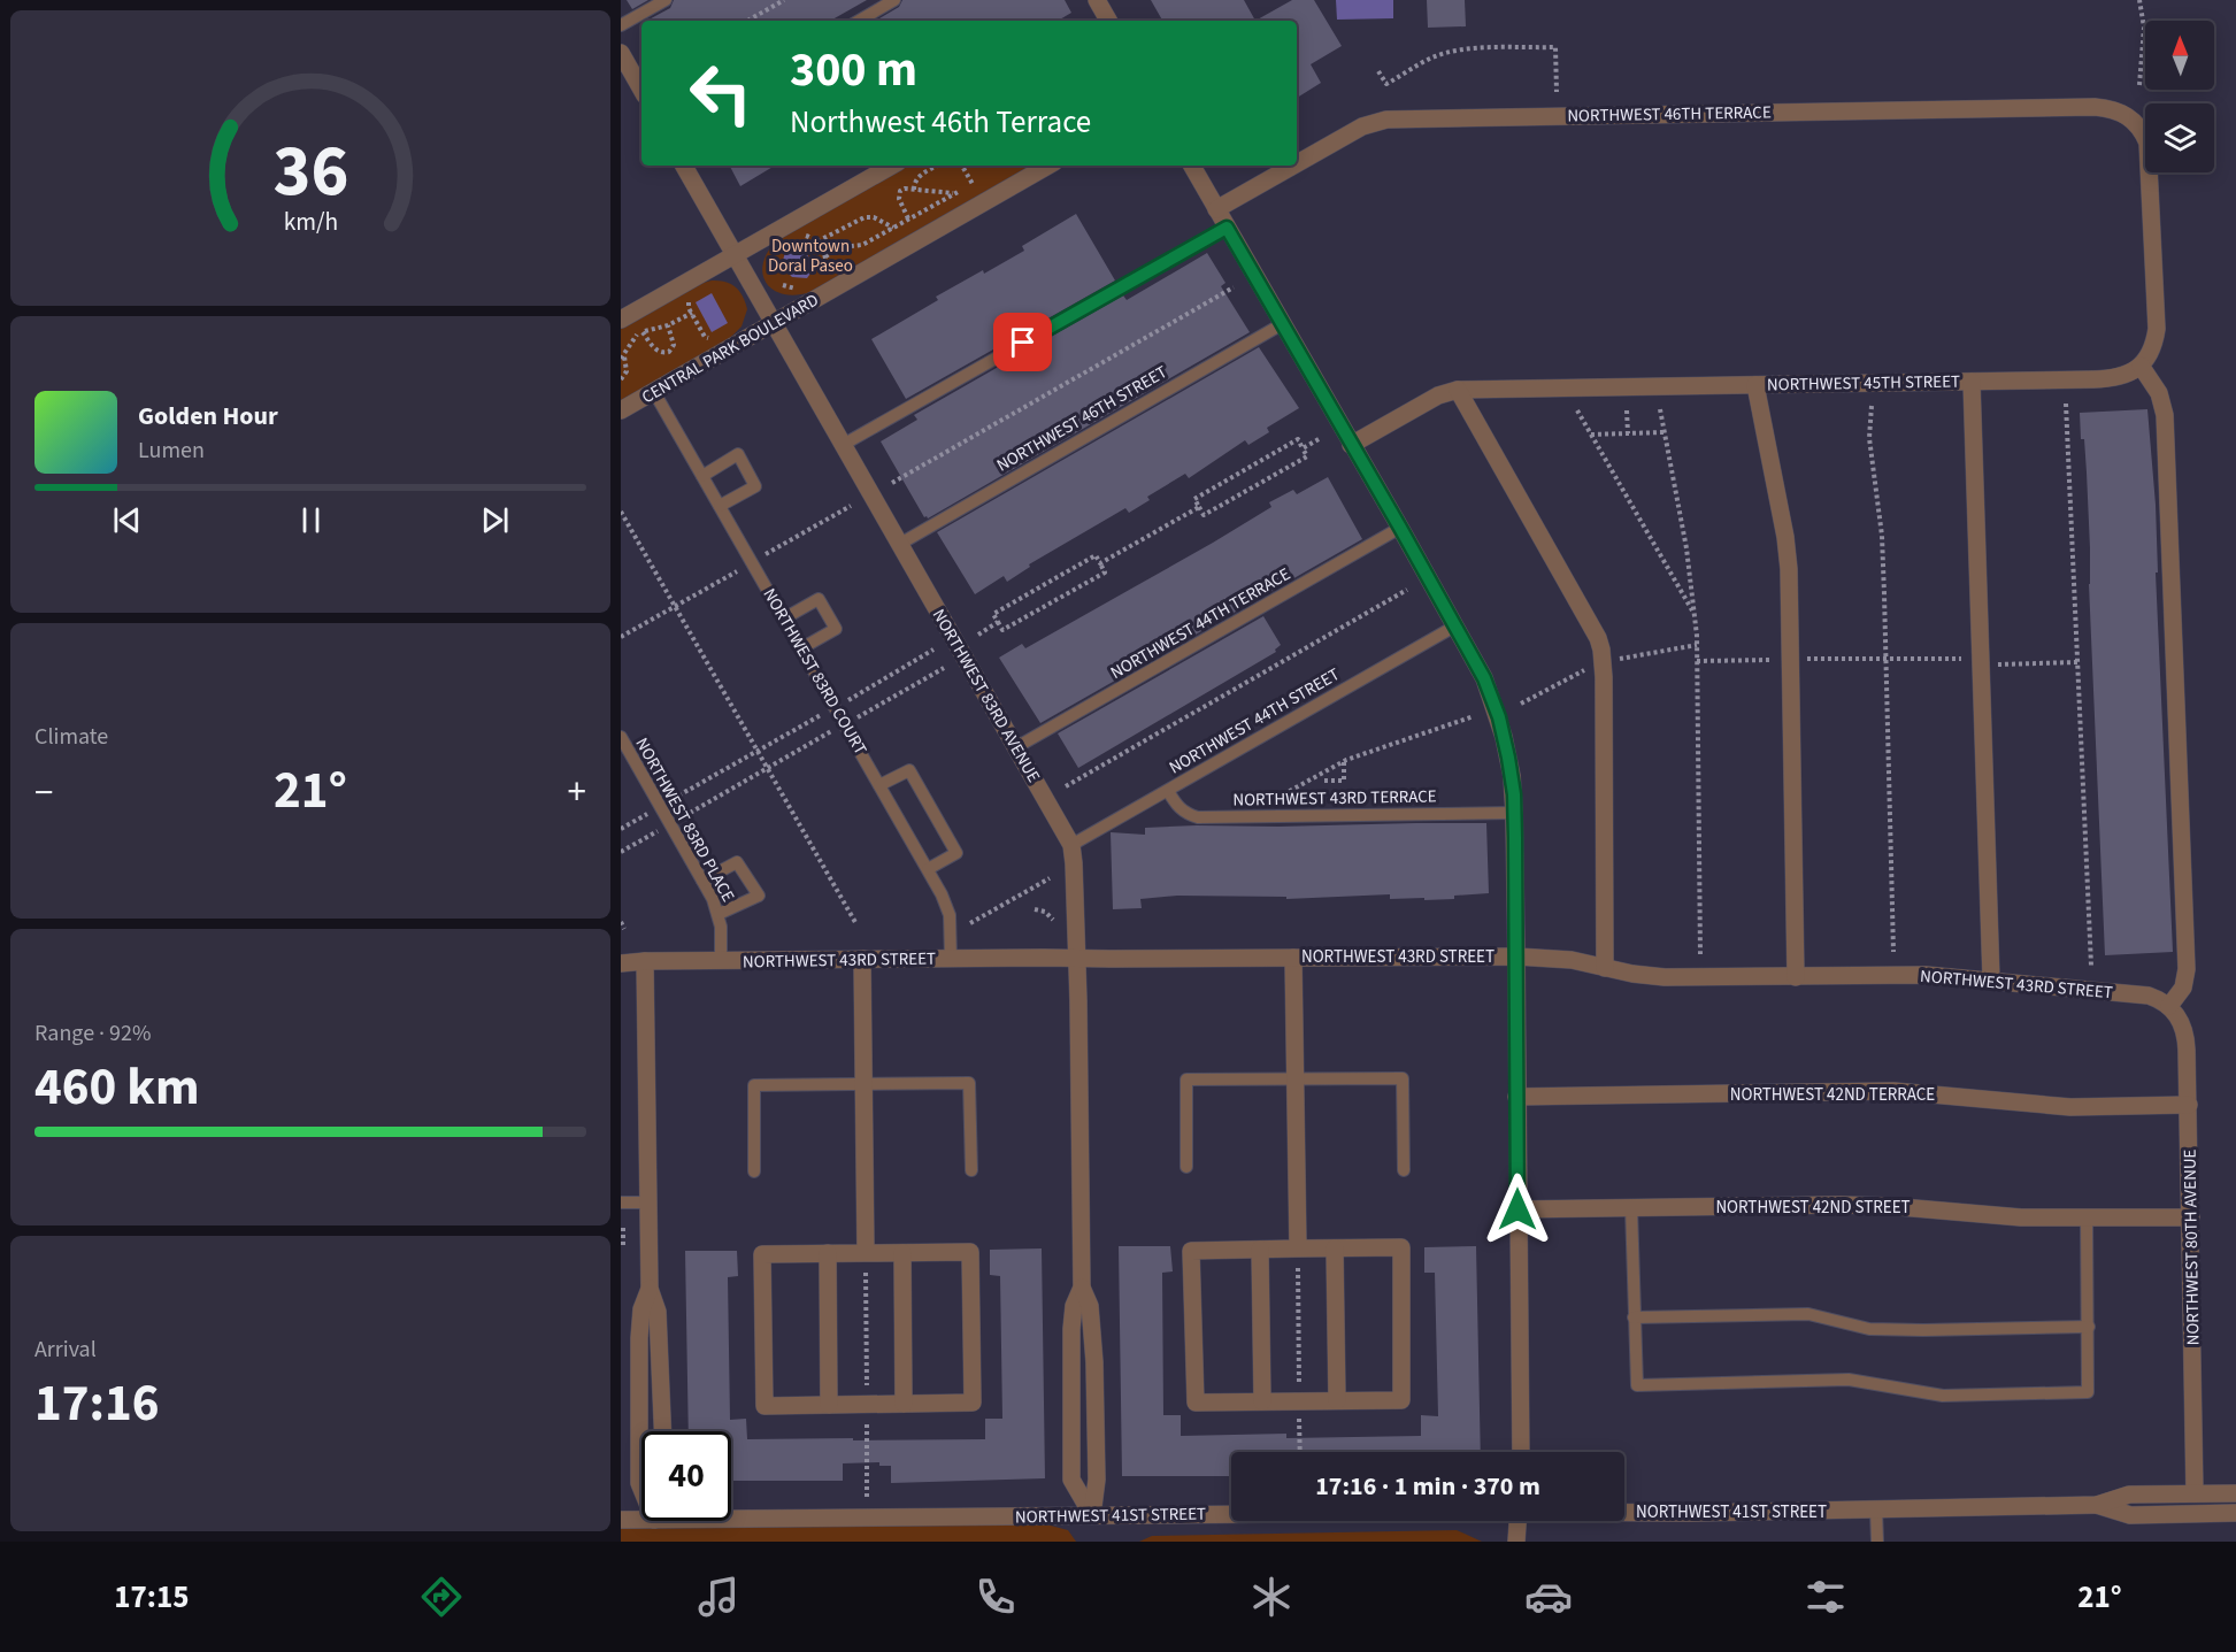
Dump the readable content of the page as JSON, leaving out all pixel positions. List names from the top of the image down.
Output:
{
  "streets": {
    "street": [
      "NORTHWEST 46TH TERRACE",
      "CENTRAL PARK BOULEVARD",
      "NORTHWEST 45TH STREET",
      "NORTHWEST 83RD AVENUE",
      "NORTHWEST 43RD STREET",
      "NORTHWEST 42ND TERRACE",
      "NORTHWEST 42ND STREET",
      "NORTHWEST 80TH AVENUE",
      "NORTHWEST 41ST STREET"
    ],
    "lane": [
      "NORTHWEST 46TH STREET",
      "NORTHWEST 44TH TERRACE",
      "NORTHWEST 83RD COURT",
      "NORTHWEST 44TH STREET",
      "NORTHWEST 43RD TERRACE",
      "NORTHWEST 83RD PLACE"
    ]
  },
  "crossings": [
    ["NORTHWEST 46TH TERRACE", "NORTHWEST 45TH STREET"],
    ["CENTRAL PARK BOULEVARD", "NORTHWEST 83RD COURT"],
    ["CENTRAL PARK BOULEVARD", "NORTHWEST 83RD AVENUE"],
    ["NORTHWEST 46TH STREET", "NORTHWEST 83RD AVENUE"],
    ["NORTHWEST 44TH TERRACE", "NORTHWEST 83RD AVENUE"],
    ["NORTHWEST 83RD COURT", "NORTHWEST 43RD STREET"],
    ["NORTHWEST 83RD AVENUE", "NORTHWEST 44TH STREET"],
    ["NORTHWEST 83RD AVENUE", "NORTHWEST 43RD STREET"],
    ["NORTHWEST 83RD AVENUE", "NORTHWEST 41ST STREET"],
    ["NORTHWEST 44TH STREET", "NORTHWEST 43RD TERRACE"],
    ["NORTHWEST 83RD PLACE", "NORTHWEST 43RD STREET"],
    ["NORTHWEST 43RD STREET", "NORTHWEST 80TH AVENUE"],
    ["NORTHWEST 42ND TERRACE", "NORTHWEST 80TH AVENUE"],
    ["NORTHWEST 42ND STREET", "NORTHWEST 80TH AVENUE"],
    ["NORTHWEST 80TH AVENUE", "NORTHWEST 41ST STREET"]
  ],
  "parks": ["Downtown Doral Paseo"],
  "north": "top",
  "page": {
    "turn": ["300 m", "Northwest 46th Terrace"],
    "song": ["Golden Hour", "Lumen"],
    "tile": [
      "Climate",
      ["Range · 92%", "460 km"],
      ["Arrival", "17:16"]
    ],
    "heat": ["−", "21°", "+"],
    "limit": "40",
    "trip": "17:16 · 1 min · 370 m",
    "tabs": ["17:15", "21°"],
    "gauge": ["36", "km/h"]
  }
}
